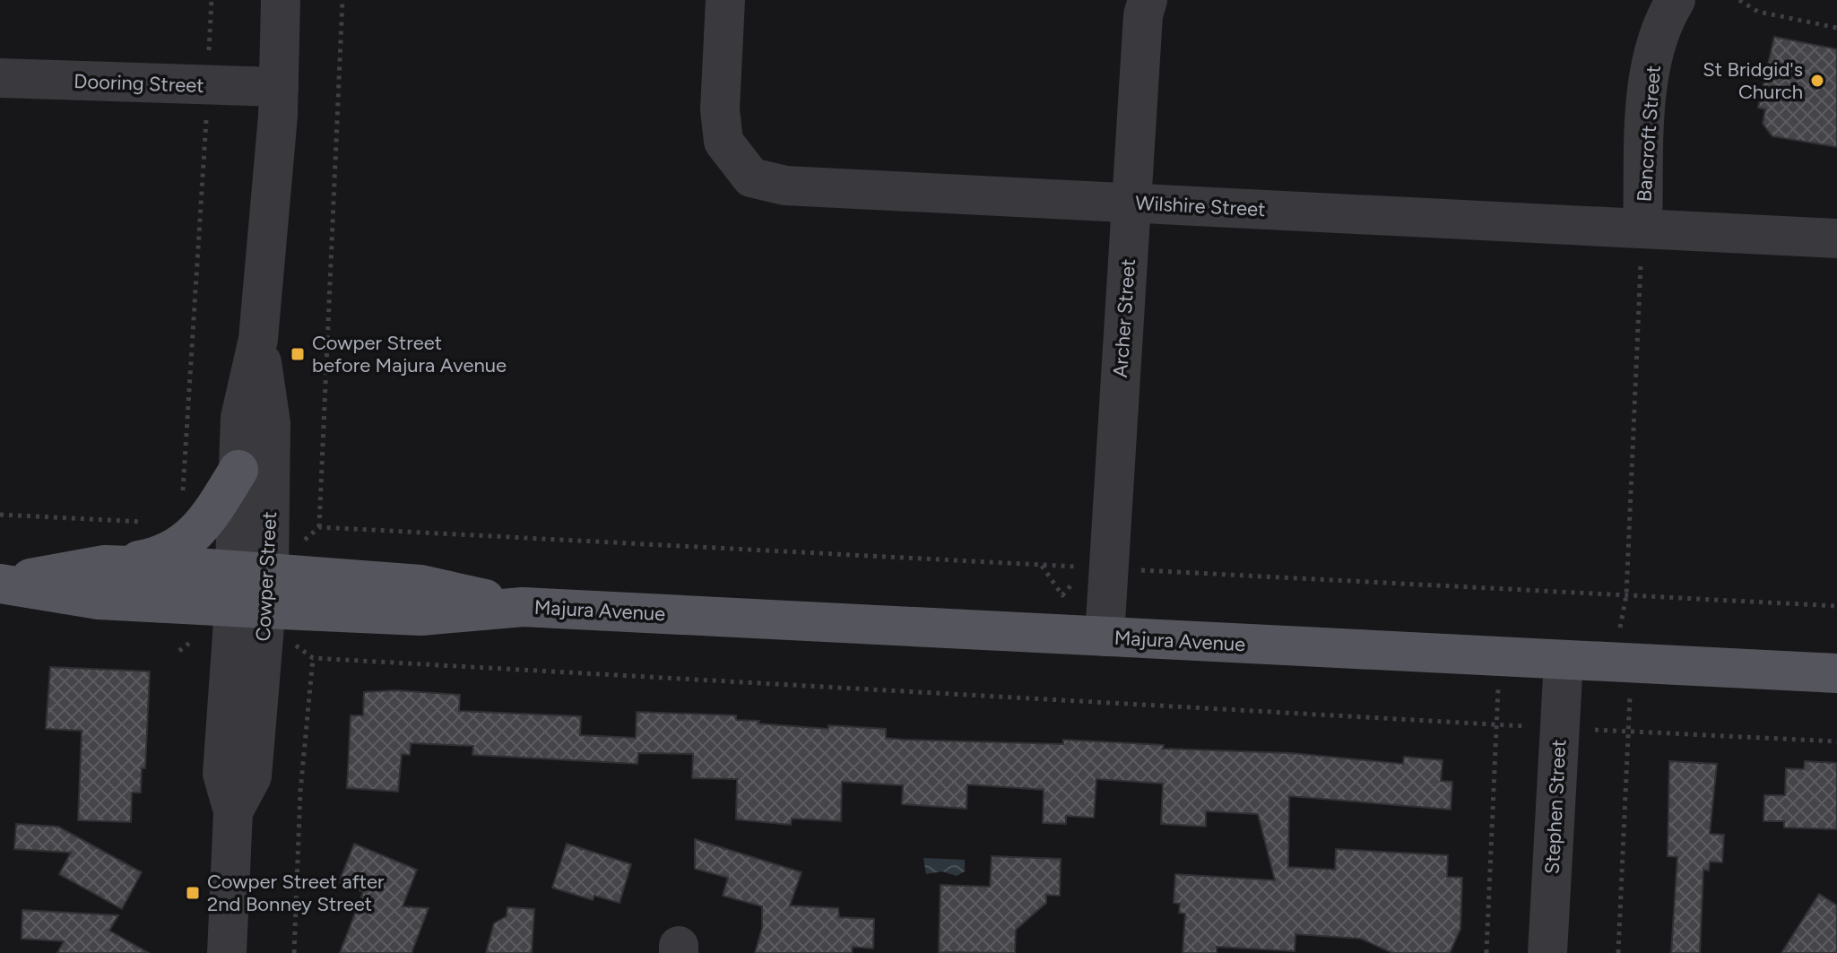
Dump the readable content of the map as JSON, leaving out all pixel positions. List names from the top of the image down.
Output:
{
  "streets": {
    "main road": ["Majura Avenue"],
    "street": [
      "Dooring Street",
      "Bancroft Street",
      "Wilshire Street",
      "Archer Street",
      "Cowper Street",
      "Stephen Street"
    ]
  },
  "crossings": [
    ["Dooring Street", "Cowper Street"],
    ["Bancroft Street", "Wilshire Street"],
    ["Wilshire Street", "Archer Street"],
    ["Archer Street", "Majura Avenue"],
    ["Cowper Street", "Majura Avenue"],
    ["Majura Avenue", "Stephen Street"]
  ],
  "places": {
    "other": ["St Bridgid's Church"],
    "transit": ["Cowper Street before Majura Avenue", "Cowper Street after 2nd Bonney Street"]
  }
}
